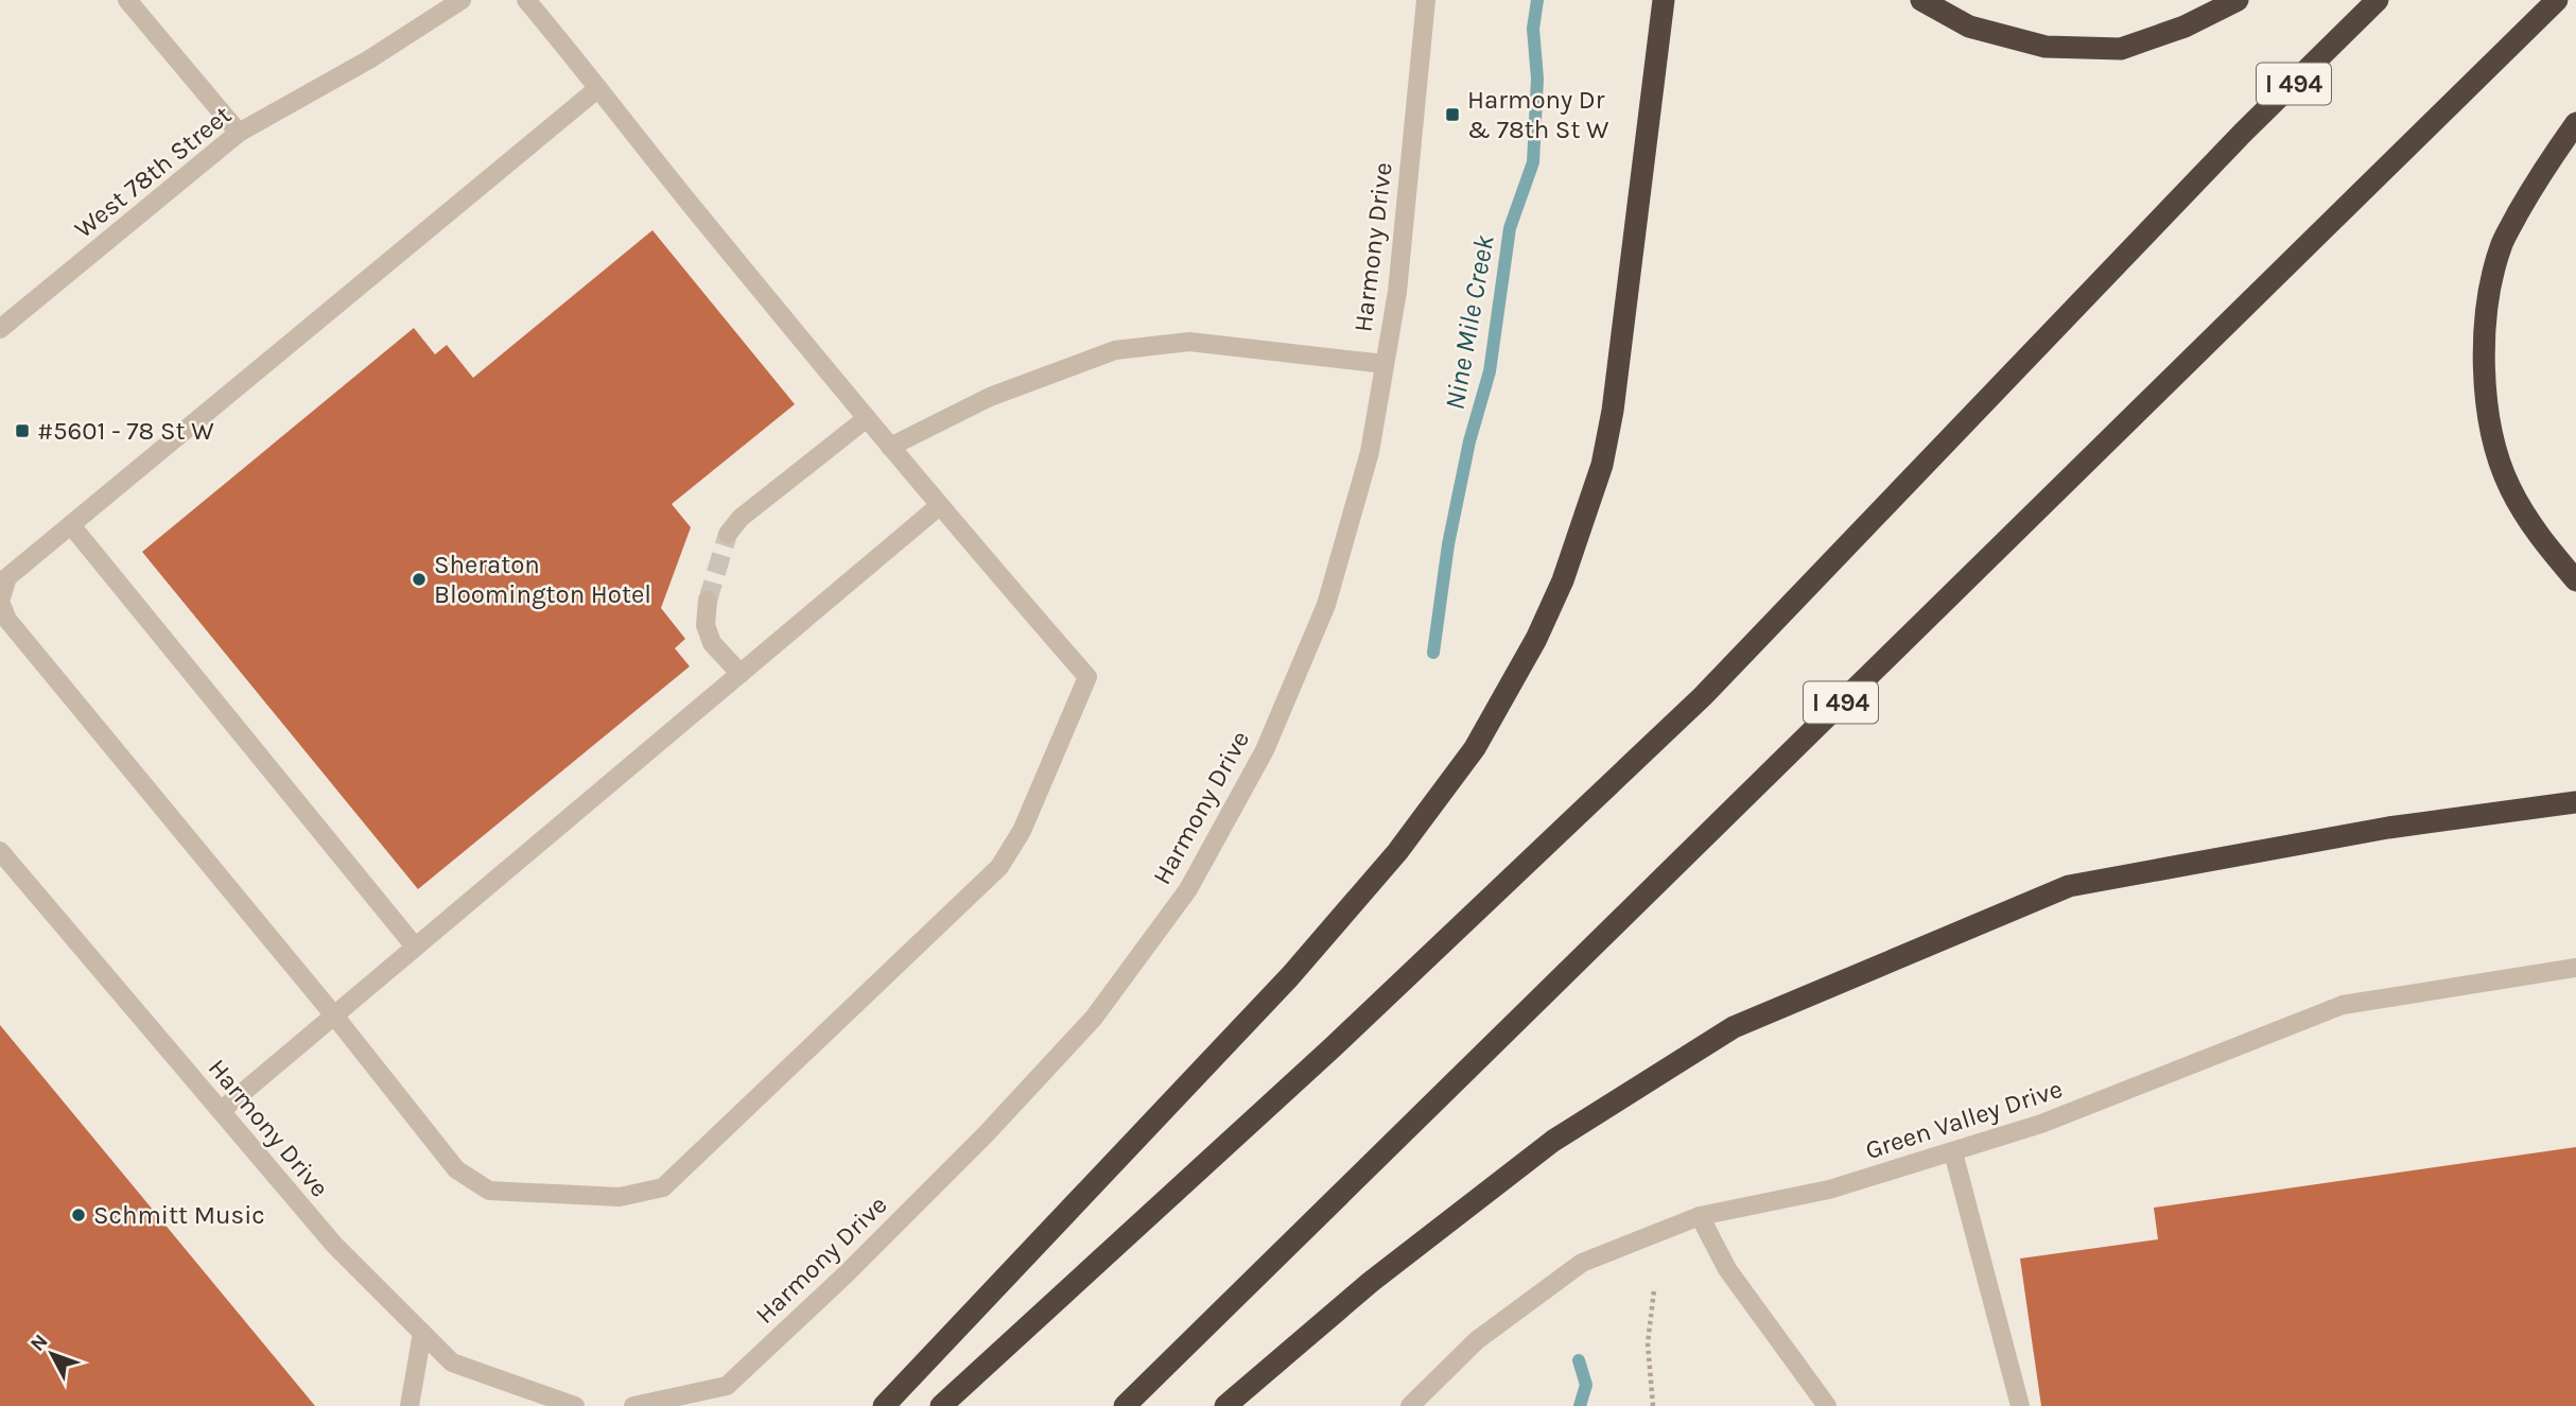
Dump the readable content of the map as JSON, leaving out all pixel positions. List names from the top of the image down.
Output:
{
  "streets": {
    "highway": ["I 494"],
    "street": ["West 78th Street", "Harmony Drive", "Green Valley Drive"]
  },
  "water": ["Nine Mile Creek"],
  "places": {
    "transit": ["Harmony Dr & 78th St W", "#5601 - 78 St W"],
    "other": ["Sheraton Bloomington Hotel", "Schmitt Music"]
  },
  "north": "top left"
}
